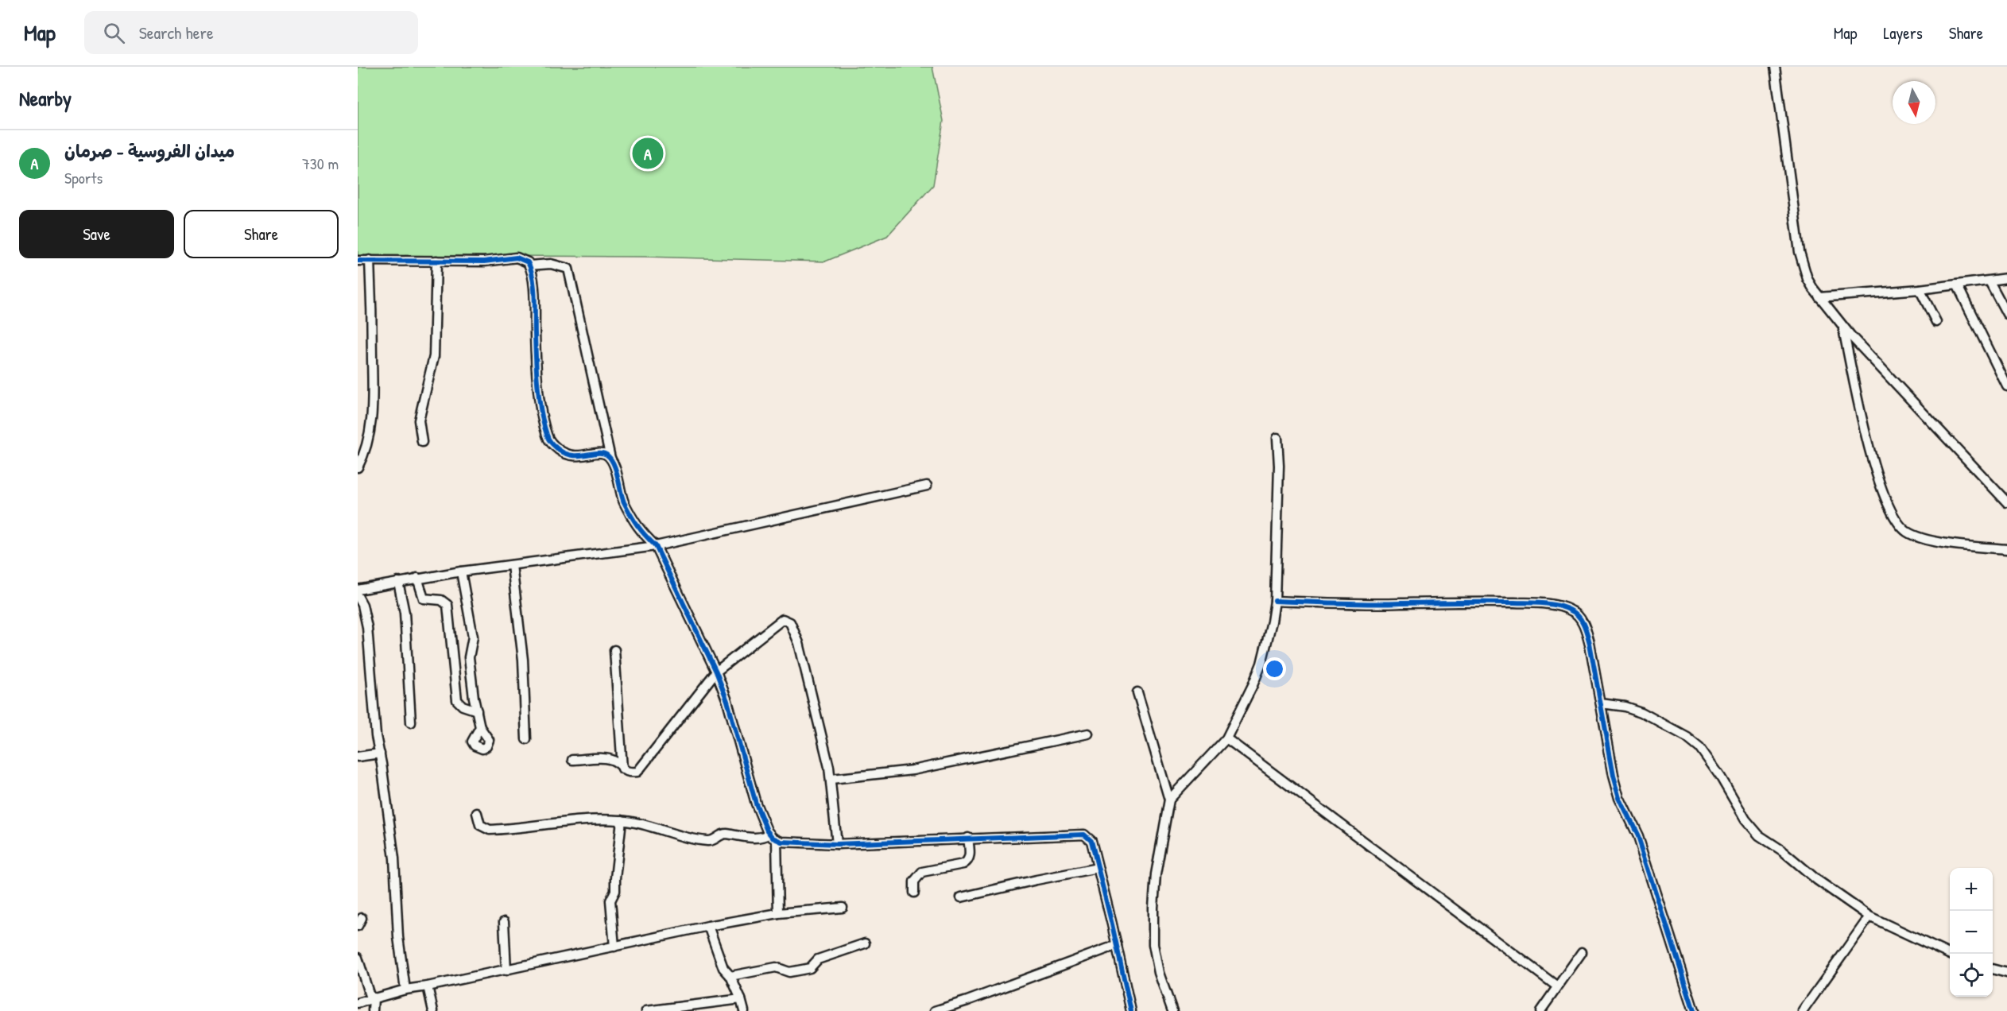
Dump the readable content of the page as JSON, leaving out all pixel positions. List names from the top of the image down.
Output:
{
  "north": "bottom",
  "page": {
    "header": "Map",
    "search": "Search here",
    "nav": ["Map", "Layers", "Share"],
    "heading": "Nearby",
    "list": [
      {
        "mark": "A",
        "name": "ميدان الفروسية - صرمان",
        "note": "Sports",
        "value": "730 m"
      }
    ],
    "pins": "A",
    "buttons": ["Save", "Share"],
    "map_buttons": ["+", "−"]
  }
}
